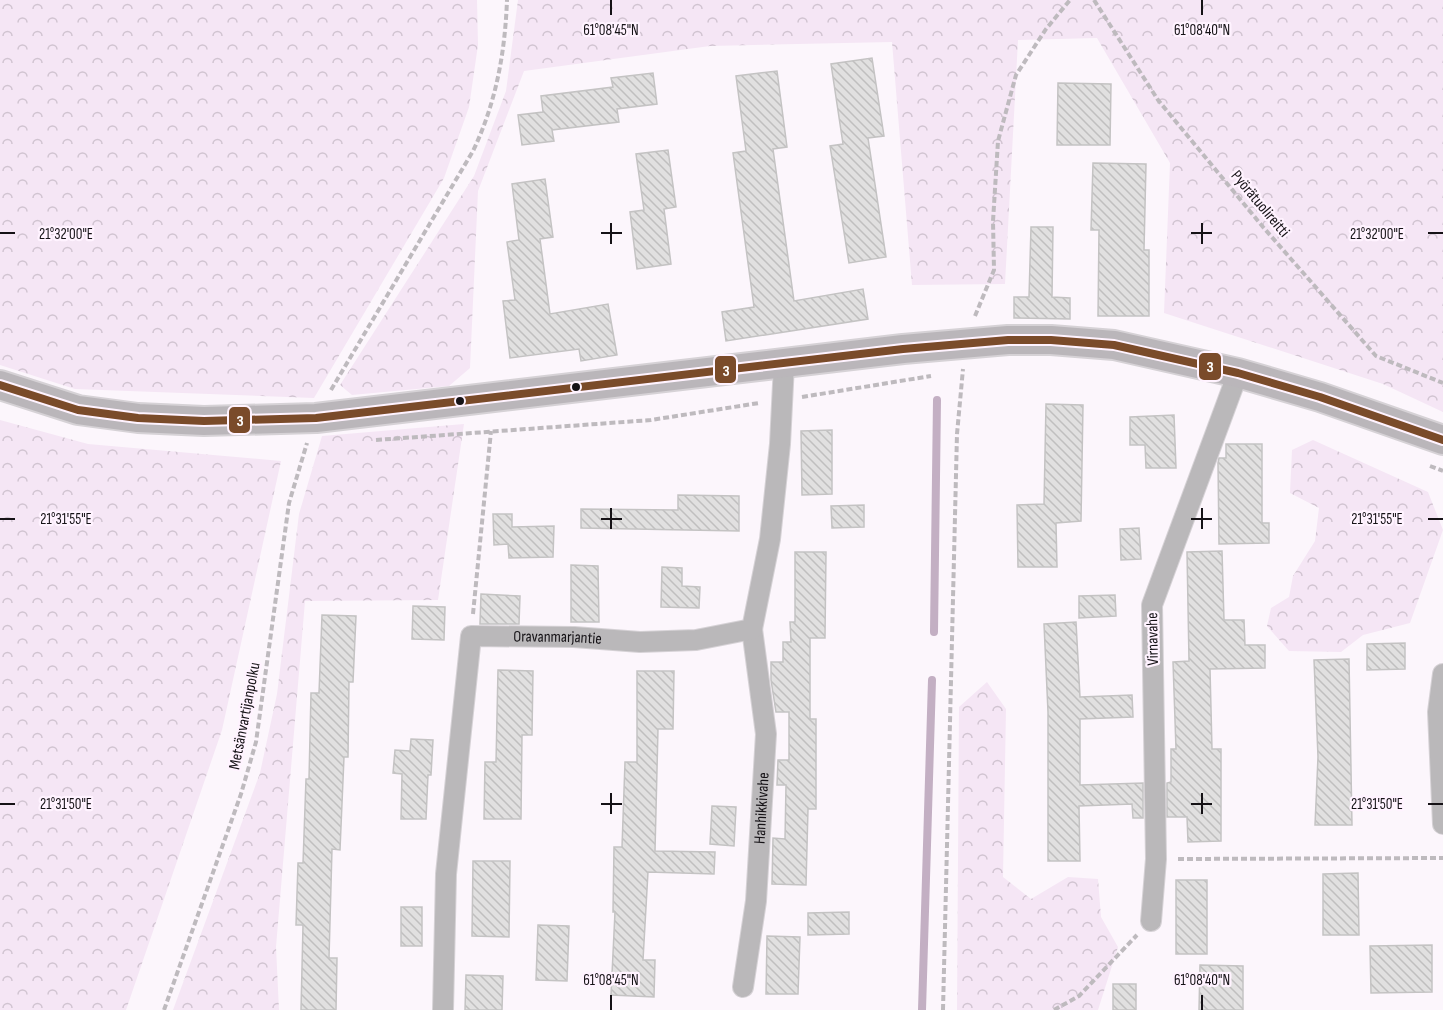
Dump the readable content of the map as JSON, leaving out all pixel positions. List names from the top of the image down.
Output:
{
  "streets": {
    "street": ["Oravanmarjantie", "Virnavahe", "Hanhikkivahe"],
    "path": ["Pyörätuolireitti", "Metsänvartijanpolku"]
  },
  "crossings": [
    ["Oravanmarjantie", "Hanhikkivahe"]
  ],
  "lines": ["transit line 3"],
  "coordinates": [
    "61°08'45\"N",
    "61°08'40\"N",
    "21°32'00\"E",
    "21°31'55\"E",
    "21°31'50\"E"
  ]
}
